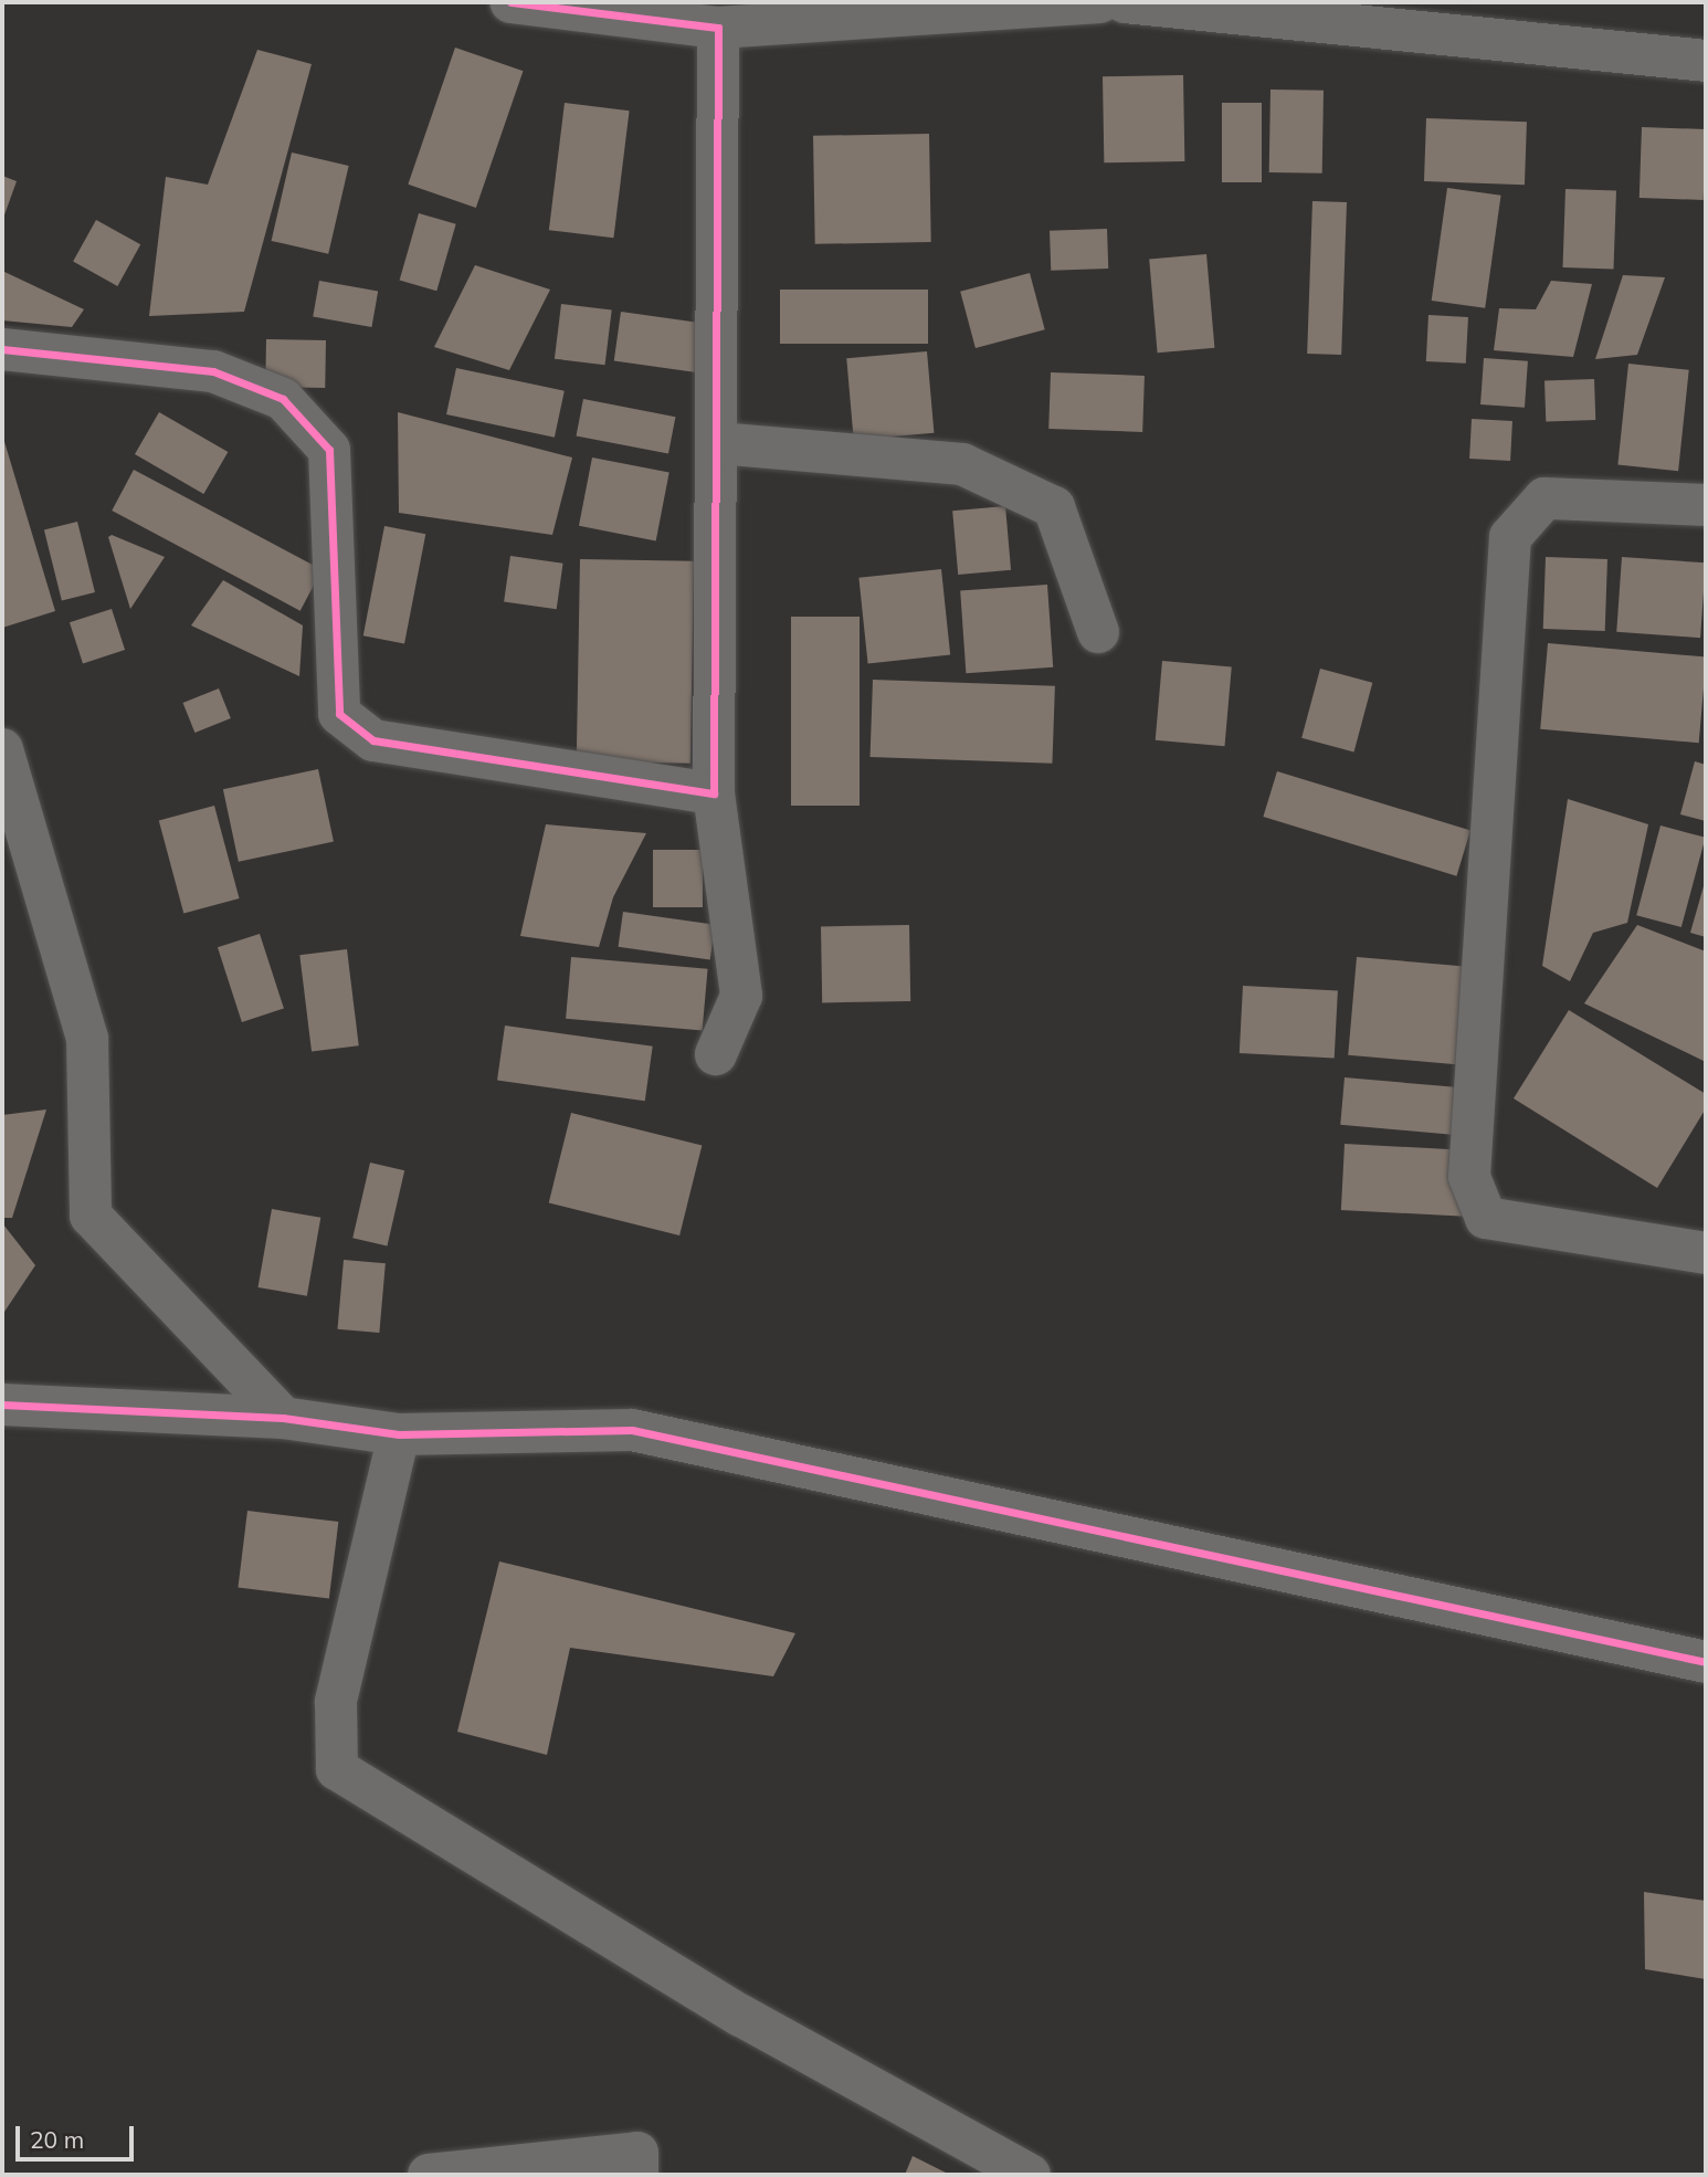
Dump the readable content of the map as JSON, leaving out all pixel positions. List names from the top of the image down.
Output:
{
  "scale_bar": "20 m"
}
